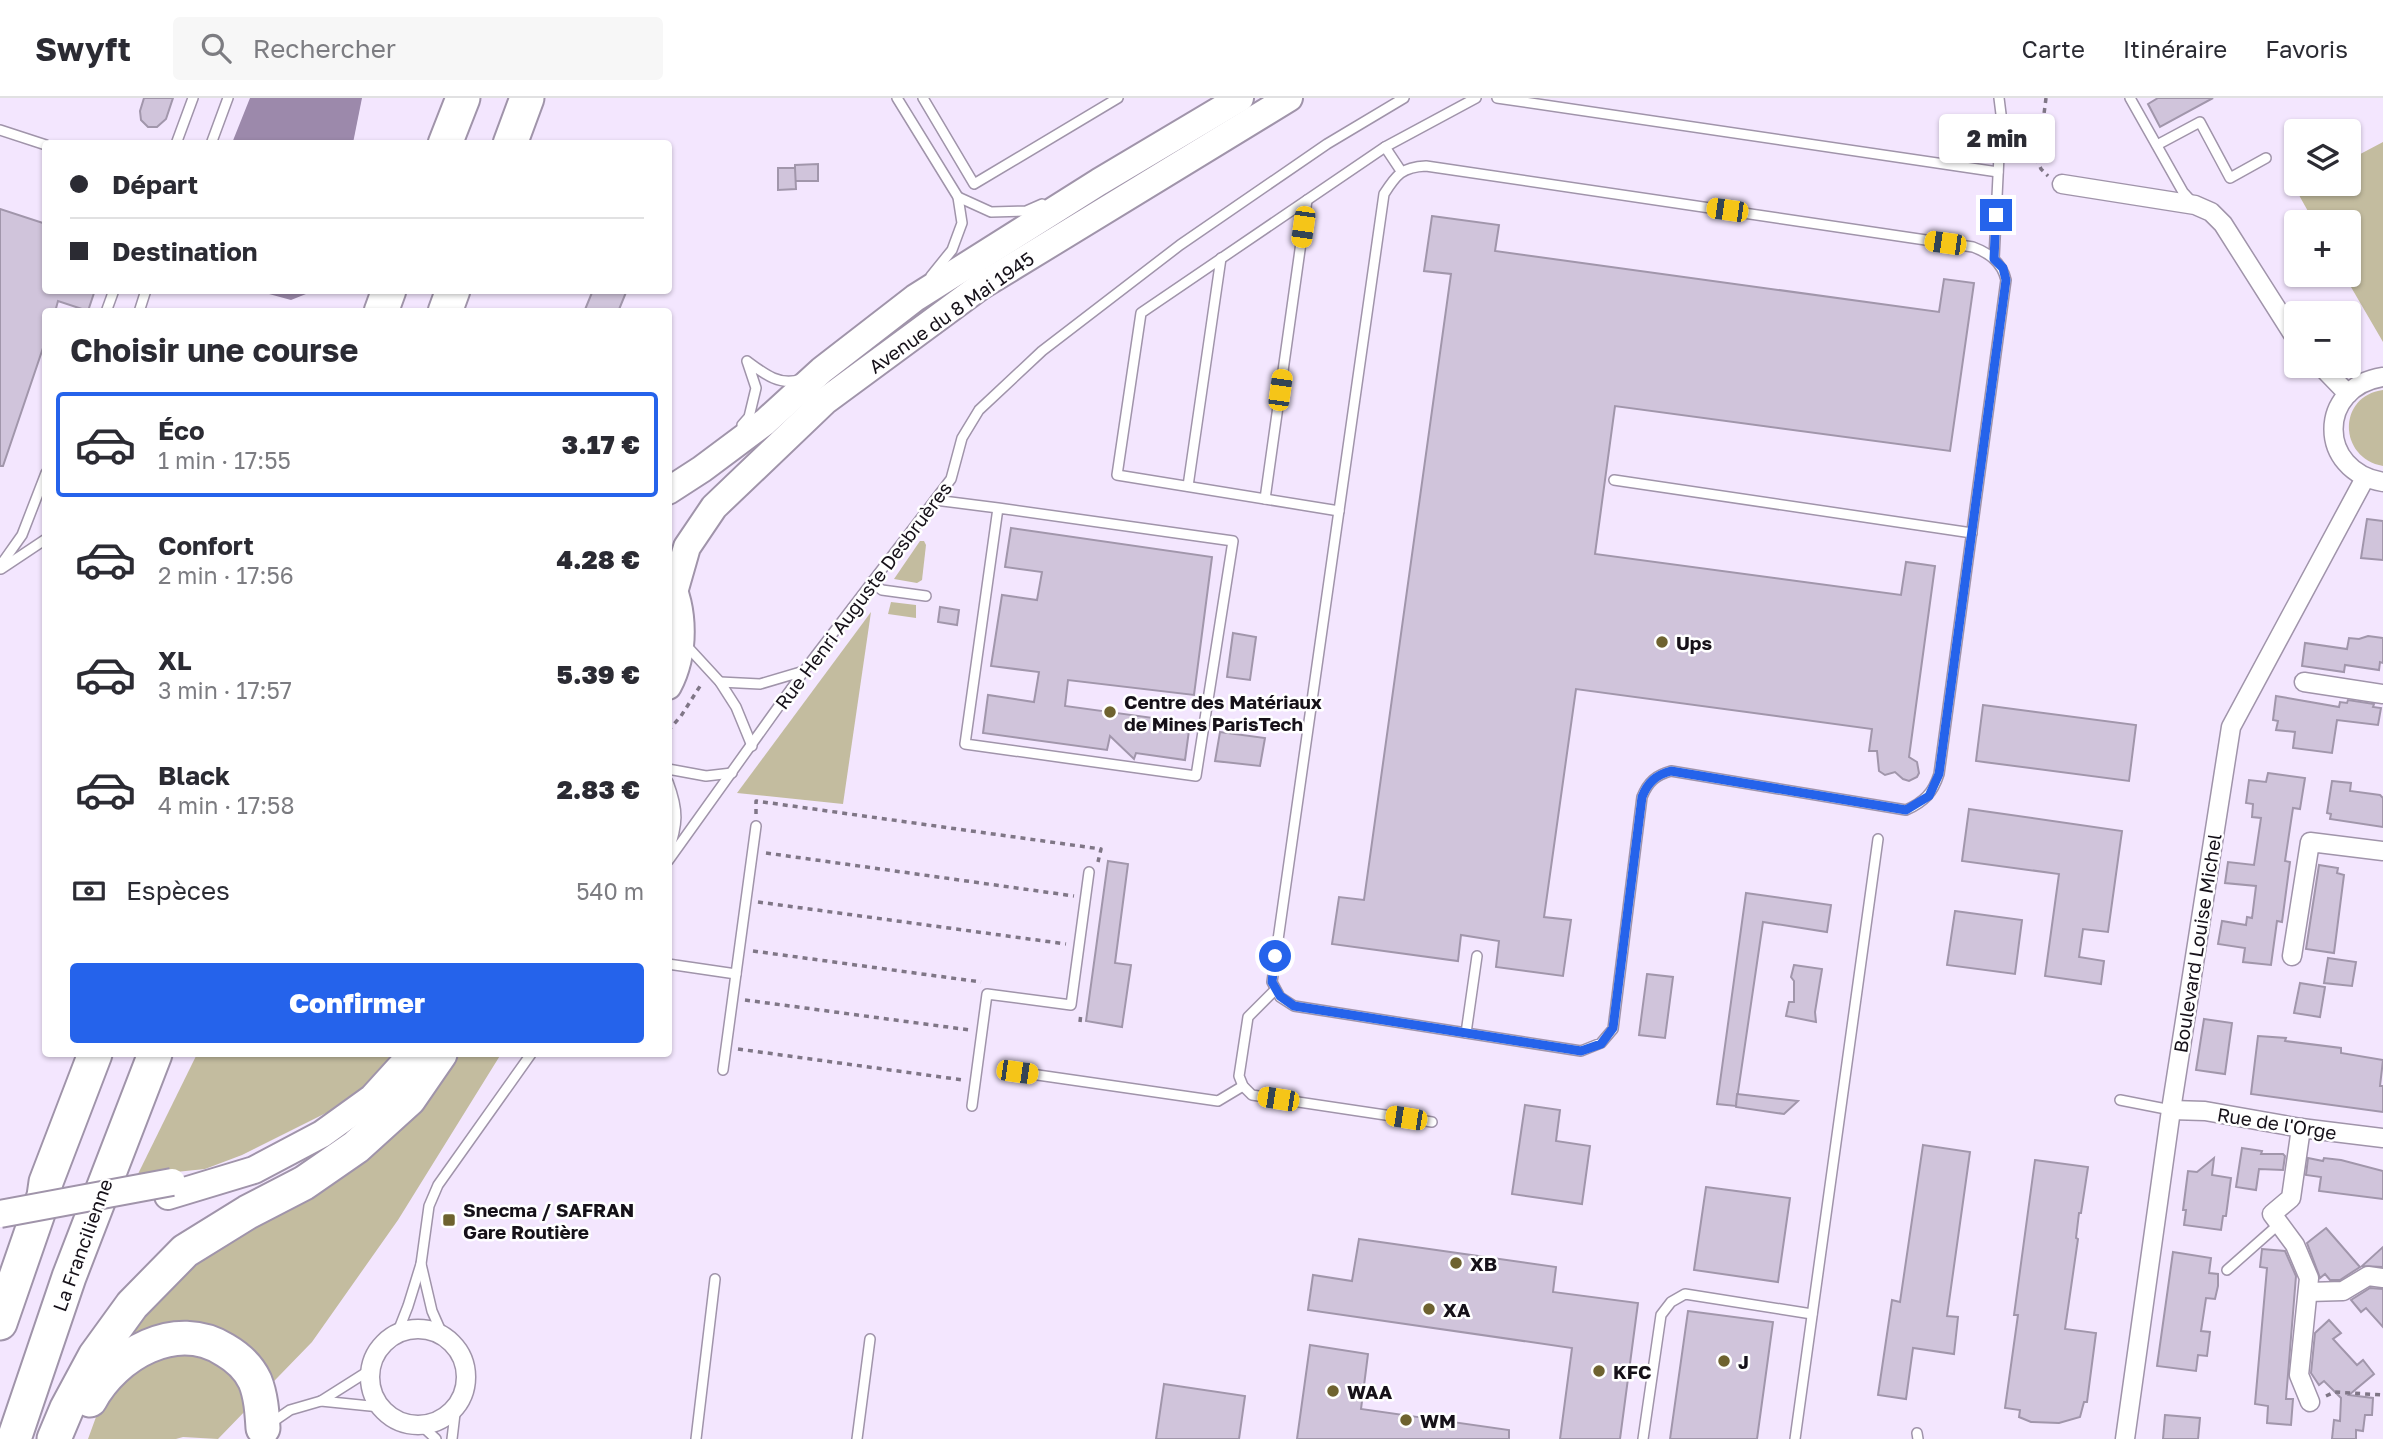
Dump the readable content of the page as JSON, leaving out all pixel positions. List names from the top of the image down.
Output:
{
  "streets": {
    "highway": ["La Francilienne"],
    "main road": ["Avenue du 8 Mai 1945"],
    "street": ["Boulevard Louise Michel", "Rue de l'Orge"],
    "lane": ["Rue Henri Auguste Desbruères"]
  },
  "crossings": [
    ["Boulevard Louise Michel", "Rue de l'Orge"]
  ],
  "places": {
    "other": [
      "Ups",
      "Centre des Matériaux de Mines ParisTech",
      "XB",
      "XA",
      "J",
      "KFC",
      "WAA",
      "WM"
    ],
    "transit": ["Snecma / SAFRAN Gare Routière"]
  },
  "page": {
    "header": "Swyft",
    "search": "Rechercher",
    "nav": ["Carte", "Itinéraire", "Favoris"],
    "bubble": "2 min",
    "map_buttons": ["+", "−"],
    "banner": ["Départ", "Destination"],
    "heading": "Choisir une course",
    "list": [
      {
        "name": "Éco",
        "note": "1 min · 17:55",
        "value": "3.17 €"
      },
      {
        "name": "Confort",
        "note": "2 min · 17:56",
        "value": "4.28 €"
      },
      {
        "name": "XL",
        "note": "3 min · 17:57",
        "value": "5.39 €"
      },
      {
        "name": "Black",
        "note": "4 min · 17:58",
        "value": "2.83 €"
      }
    ],
    "pay": ["Espèces", "540 m"],
    "buttons": "Confirmer"
  }
}
